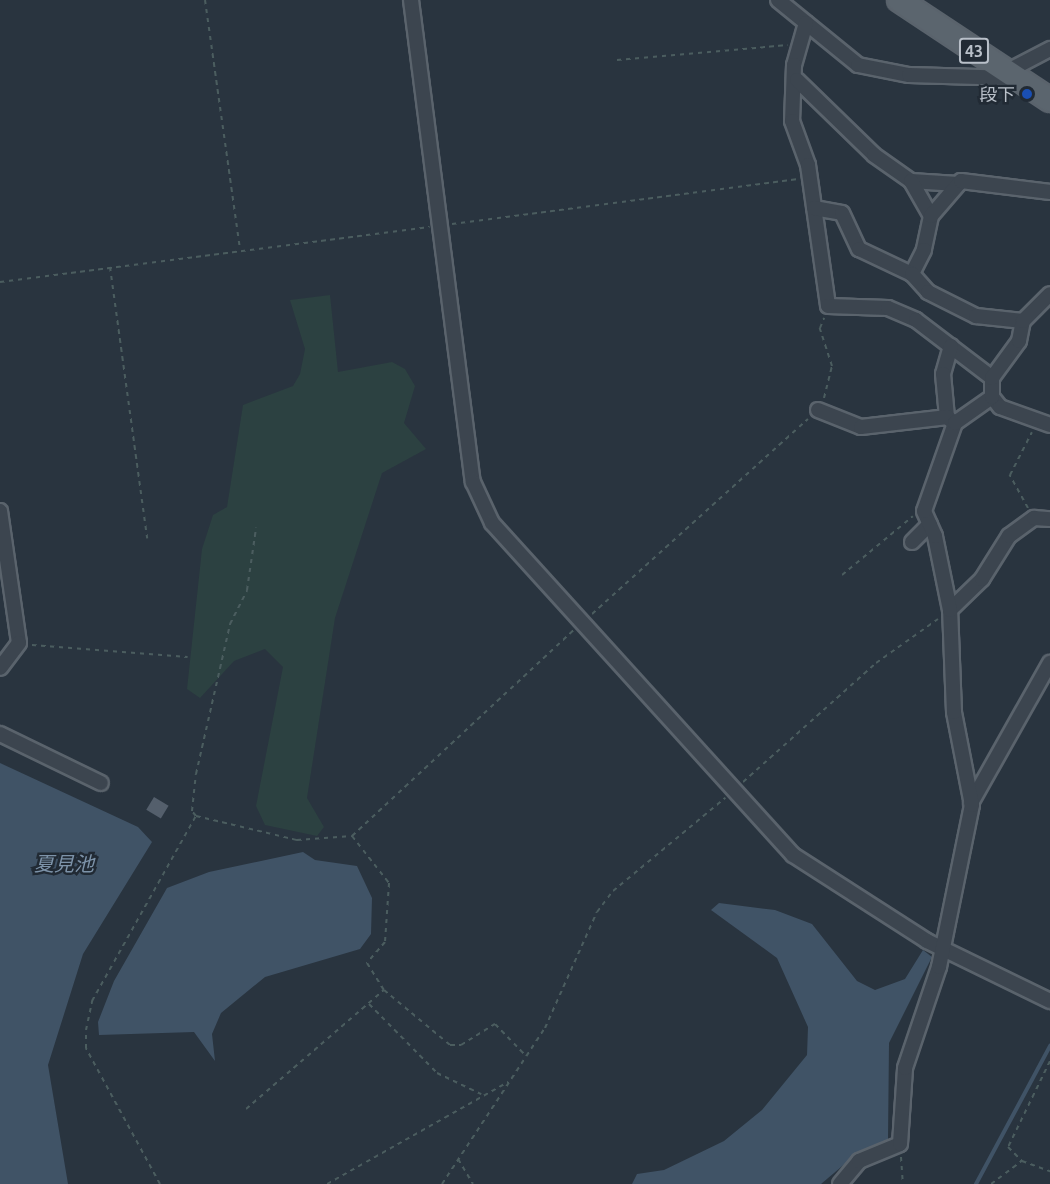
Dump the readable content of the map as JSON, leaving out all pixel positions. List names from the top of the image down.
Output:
{
  "streets": {
    "main road": ["43"]
  },
  "water": ["夏見池"],
  "places": ["段下"]
}
